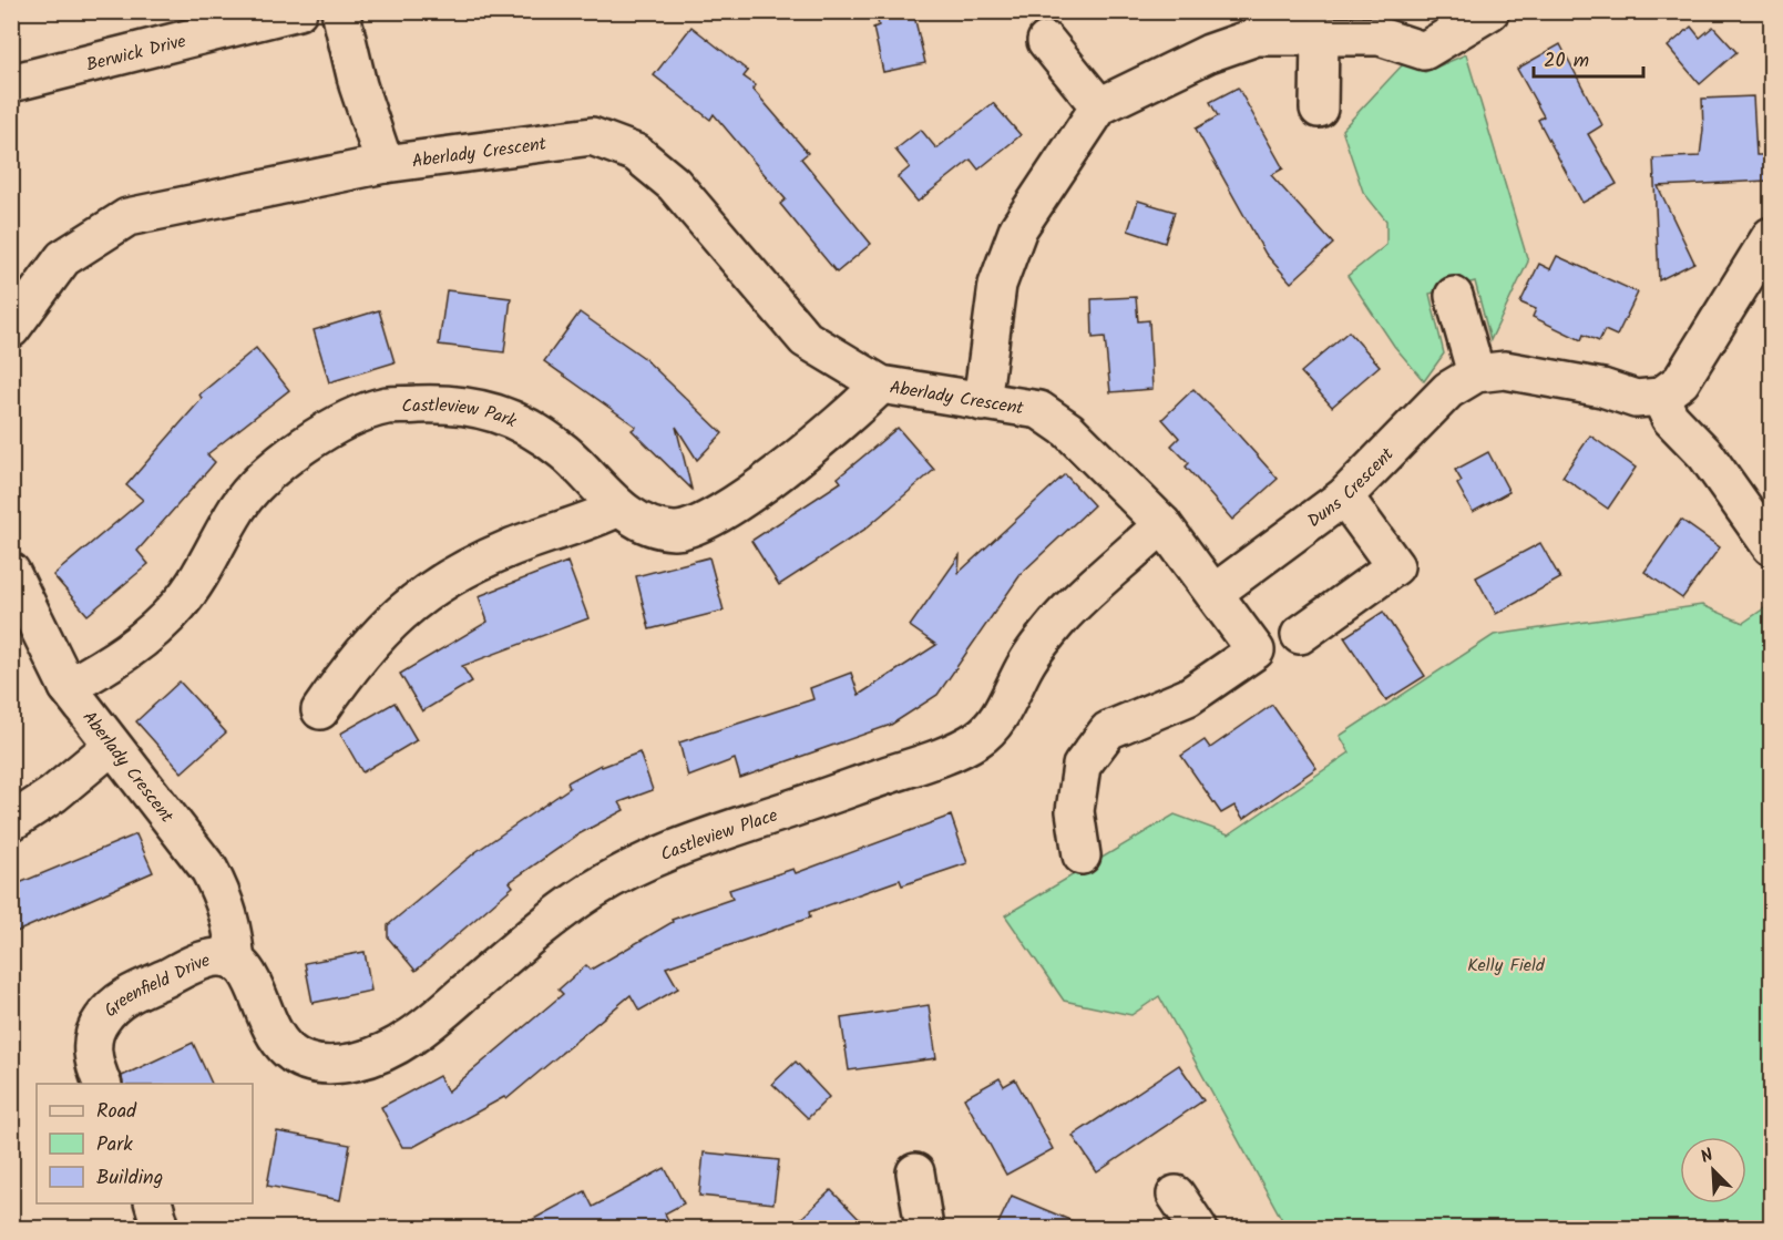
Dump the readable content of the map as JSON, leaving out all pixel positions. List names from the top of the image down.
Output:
{
  "streets": {
    "street": [
      "Berwick Drive",
      "Aberlady Crescent",
      "Castleview Park",
      "Duns Crescent",
      "Castleview Place",
      "Greenfield Drive"
    ]
  },
  "crossings": [
    ["Aberlady Crescent", "Castleview Park"],
    ["Aberlady Crescent", "Duns Crescent"],
    ["Aberlady Crescent", "Castleview Place"],
    ["Aberlady Crescent", "Greenfield Drive"],
    ["Castleview Place", "Greenfield Drive"]
  ],
  "parks": ["Kelly Field"],
  "legend": ["Road", "Park", "Building"],
  "scale_bar": "20 m",
  "north": "top left"
}
